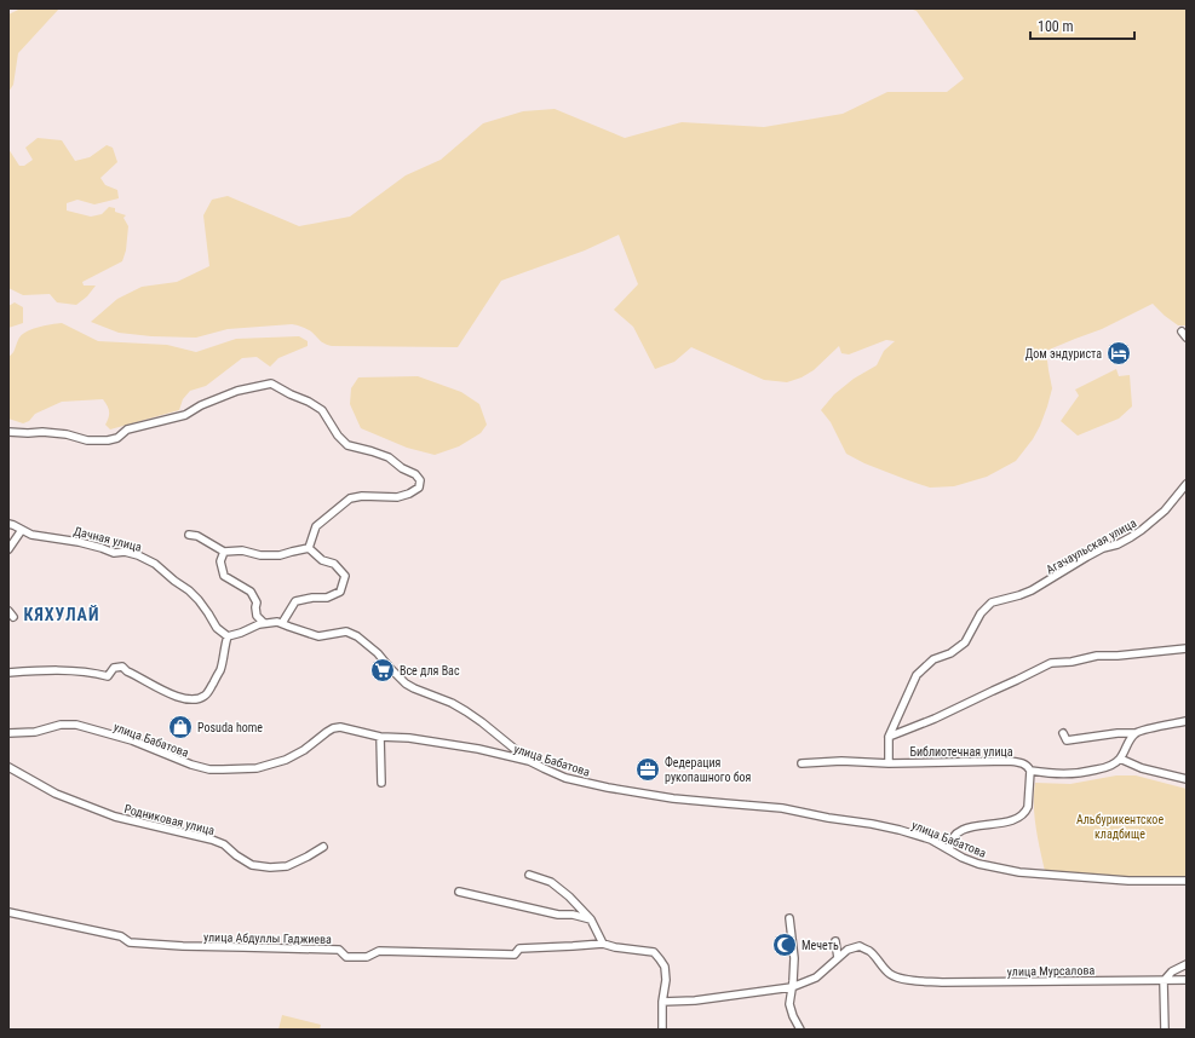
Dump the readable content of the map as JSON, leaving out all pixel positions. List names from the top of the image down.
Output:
{
  "streets": {
    "street": [
      "Дачная улица",
      "Агачаульская улица",
      "улица Бабатова",
      "Библиотечная улица",
      "Родниковая улица",
      "улица Абдуллы Гаджиева",
      "улица Мурсалова"
    ]
  },
  "crossings": [
    ["Агачаульская улица", "Библиотечная улица"]
  ],
  "districts": ["КЯХУЛАЙ"],
  "parks": ["Альбурикентское кладбище"],
  "places": {
    "hotel": ["Дом эндуриста"],
    "supermarket": ["Все для Вас"],
    "shop": ["Posuda home"],
    "office": ["Федерация рукопашного боя"],
    "mosque": ["Мечеть"]
  },
  "scale_bar": "100 m"
}
